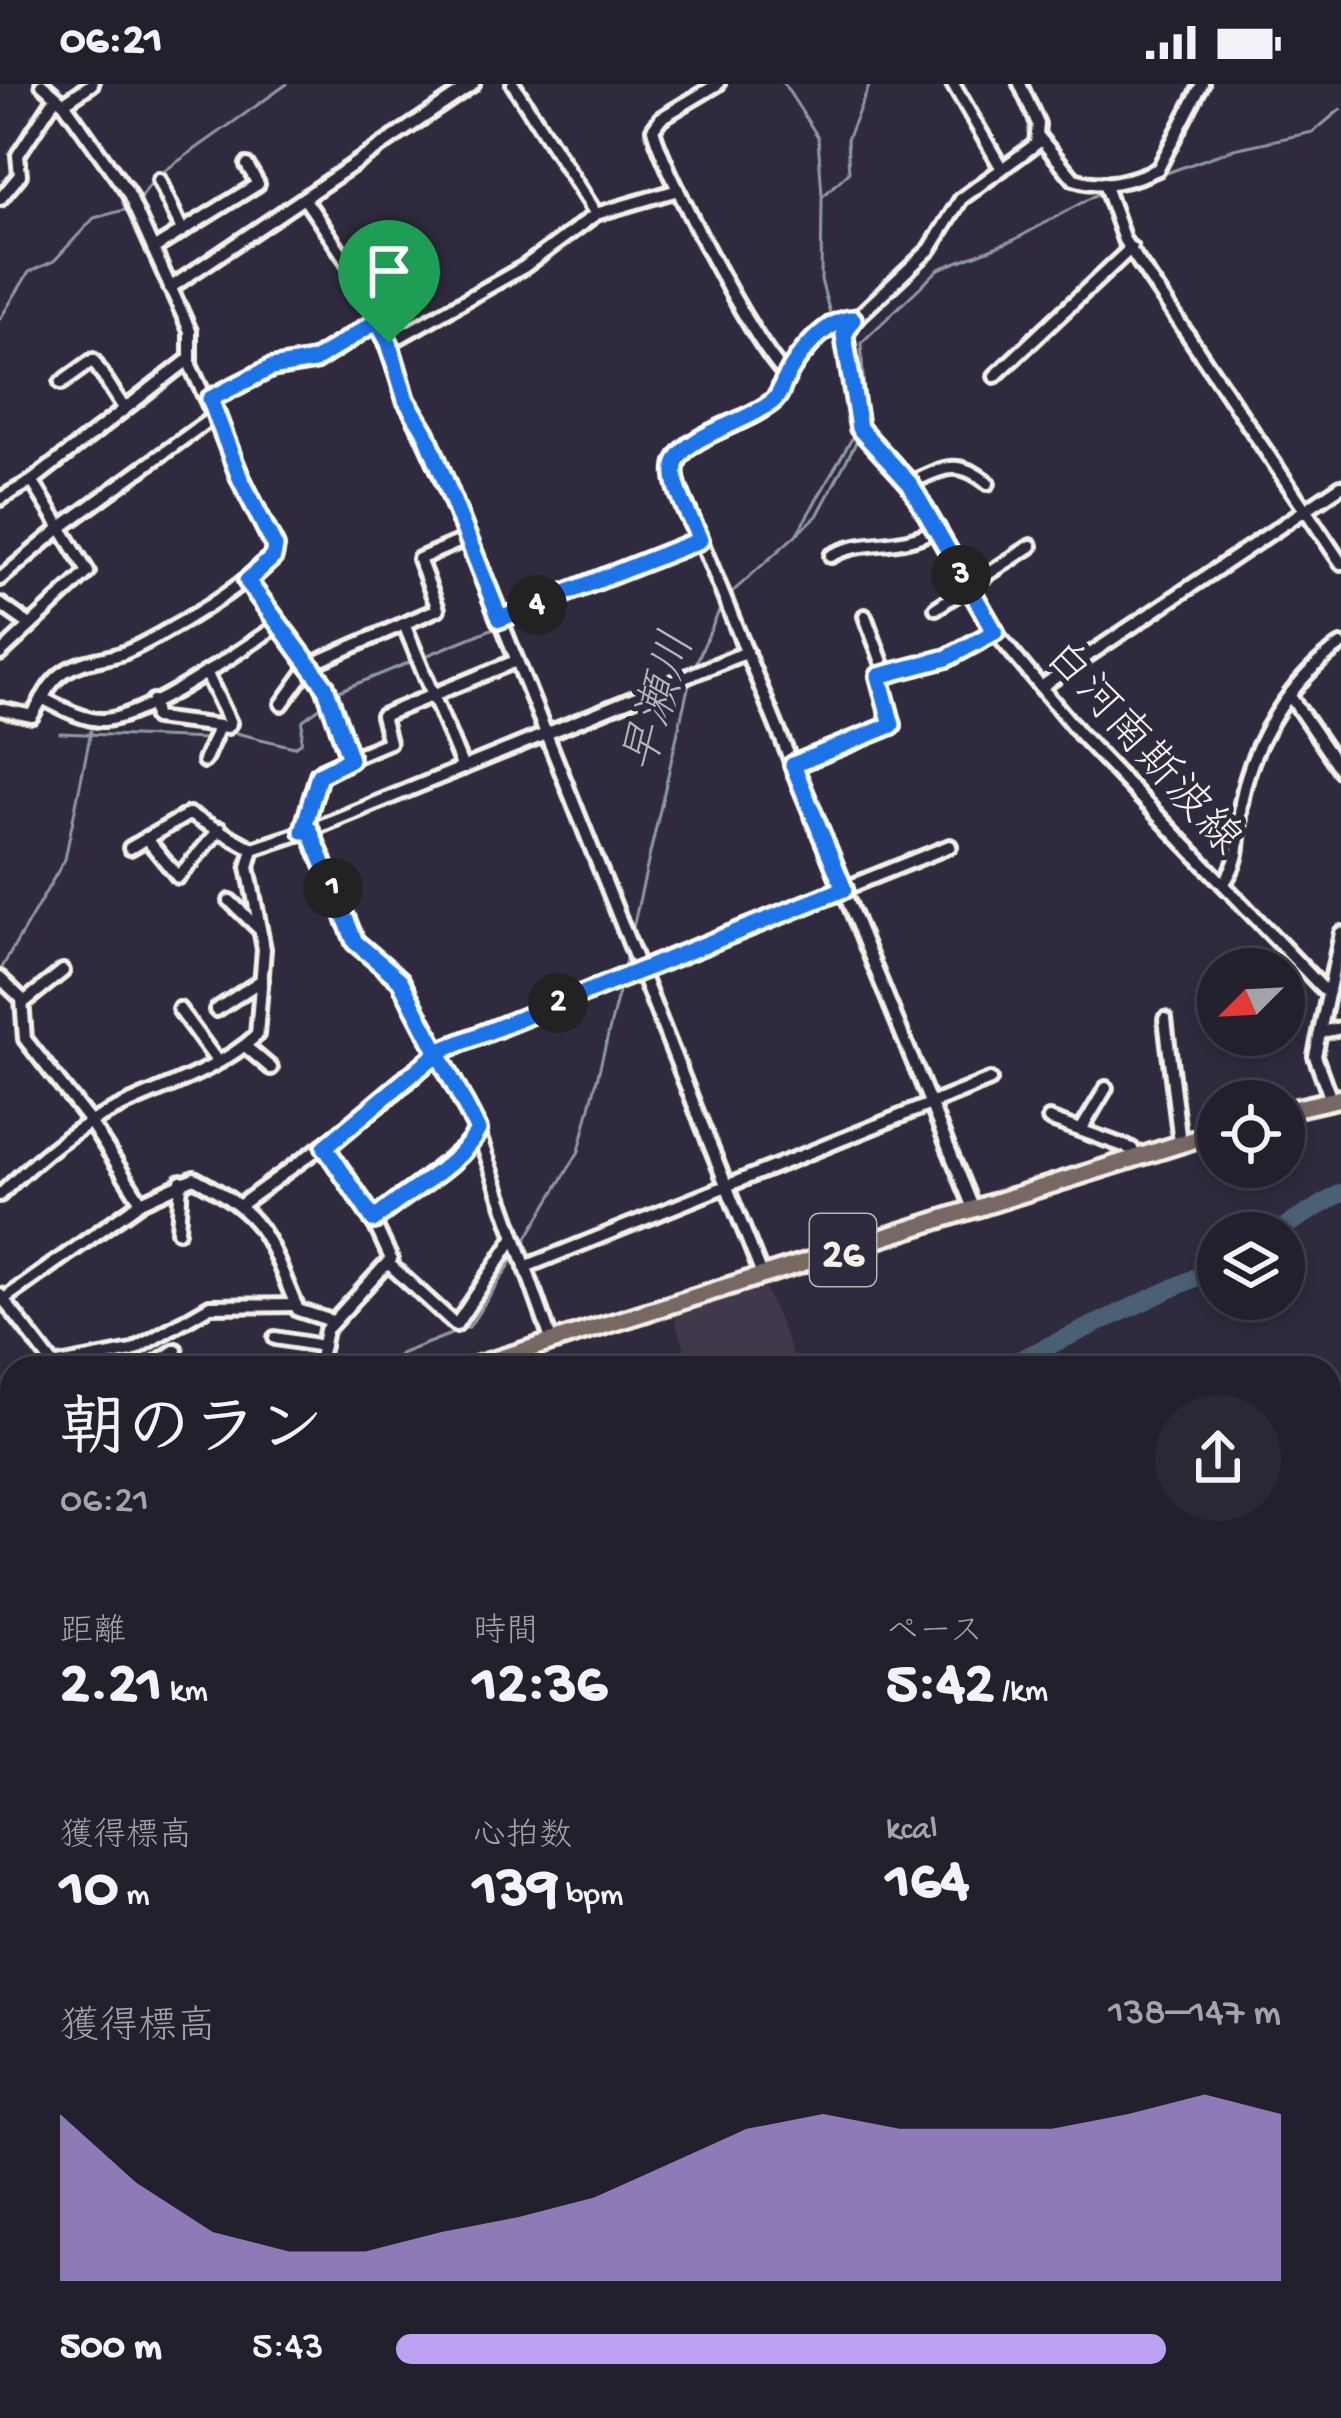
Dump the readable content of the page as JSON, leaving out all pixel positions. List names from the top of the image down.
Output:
{
  "streets": {
    "main road": ["26"],
    "street": ["白河南斯波線"]
  },
  "water": ["早瀬川"],
  "north": "bottom left",
  "page": {
    "status": "06:21",
    "pins": [
      "3",
      "4",
      "1",
      "2"
    ],
    "heading": ["朝のラン", "06:21"],
    "stats": [
      ["距離", "2.21 km"],
      ["時間", "12:36"],
      ["ペース", "5:42 /km"],
      ["獲得標高", "10 m"],
      ["心拍数", "139 bpm"],
      ["kcal", "164"]
    ],
    "chart": ["獲得標高", "138–147 m"],
    "list": [
      {
        "name": "500 m",
        "note": "5:43"
      }
    ]
  }
}
